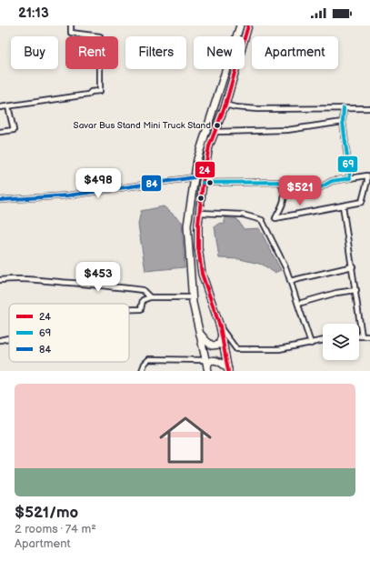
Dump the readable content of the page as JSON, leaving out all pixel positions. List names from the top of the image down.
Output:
{
  "places": ["Savar Bus Stand Mini Truck Stand"],
  "lines": ["transit line 24", "transit line 69", "transit line 84"],
  "legend": ["24", "69", "84"],
  "page": {
    "status": "21:13",
    "chip": [
      "Buy",
      "Rent",
      "Filters",
      "New",
      "Apartment"
    ],
    "price": ["$498", "$521", "$453"],
    "list": [
      {
        "name": "$521/mo",
        "note": "2 rooms · 74 m² · Apartment"
      }
    ]
  }
}
